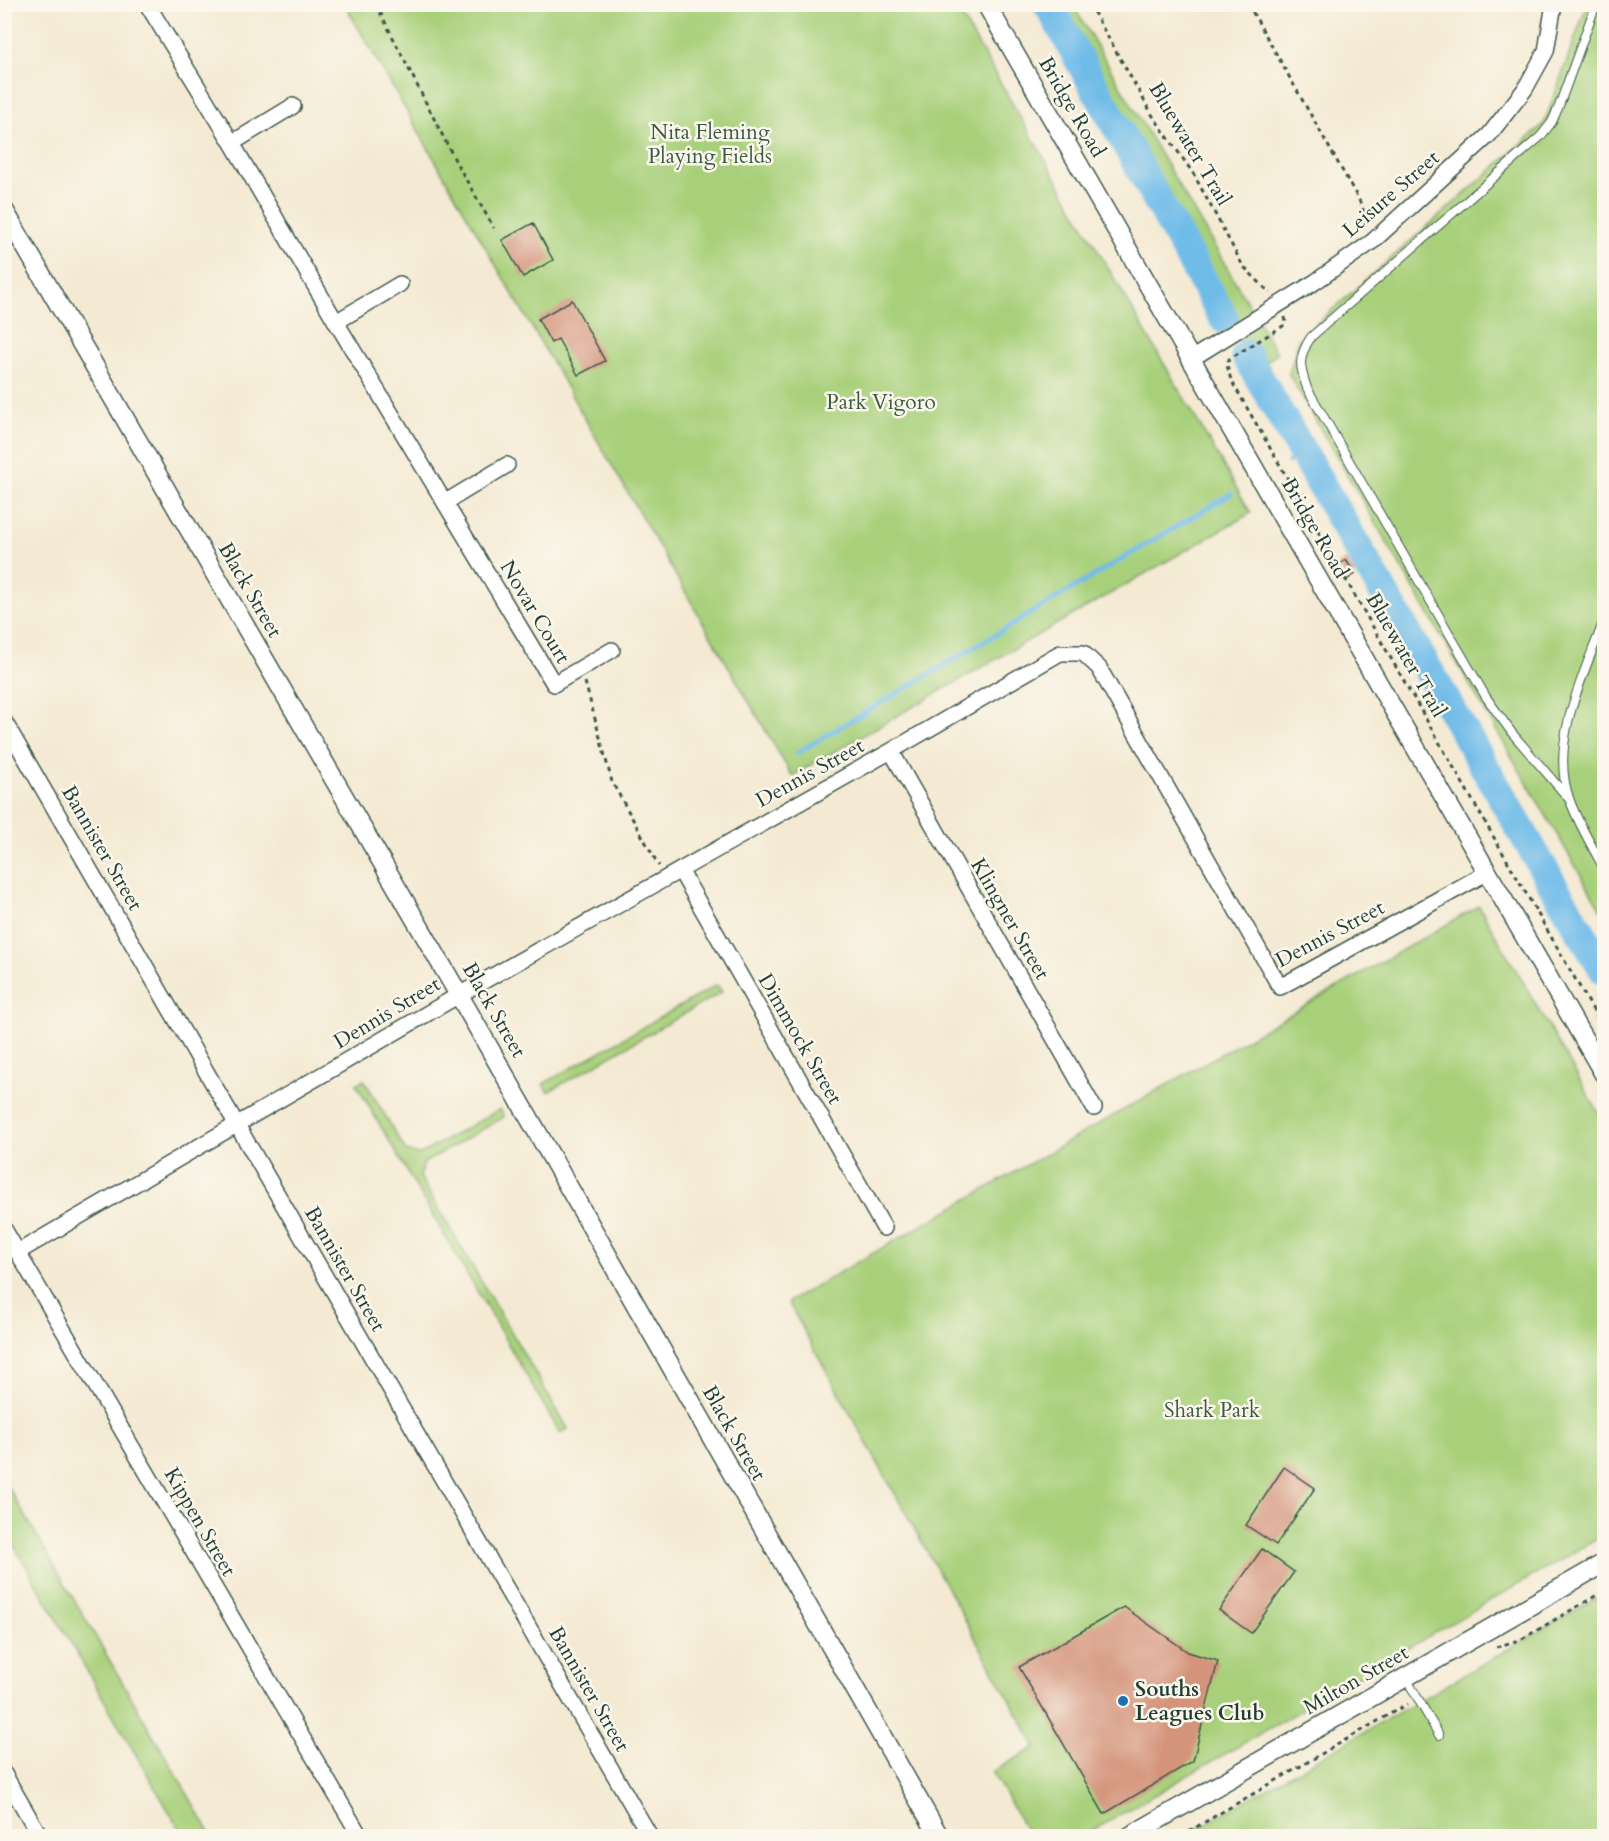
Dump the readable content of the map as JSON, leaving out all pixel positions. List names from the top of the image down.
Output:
{
  "streets": {
    "street": [
      "Bridge Road",
      "Leisure Street",
      "Black Street",
      "Novar Court",
      "Dennis Street",
      "Bannister Street",
      "Klingner Street",
      "Dimmock Street",
      "Kippen Street",
      "Milton Street"
    ],
    "path": ["Bluewater Trail"]
  },
  "crossings": [
    ["Bridge Road", "Leisure Street"],
    ["Bridge Road", "Dennis Street"],
    ["Black Street", "Dennis Street"],
    ["Dennis Street", "Bannister Street"],
    ["Dennis Street", "Klingner Street"],
    ["Dennis Street", "Dimmock Street"],
    ["Dennis Street", "Kippen Street"]
  ],
  "parks": ["Nita Fleming Playing Fields", "Park Vigoro", "Shark Park"],
  "places": ["Souths Leagues Club"]
}
